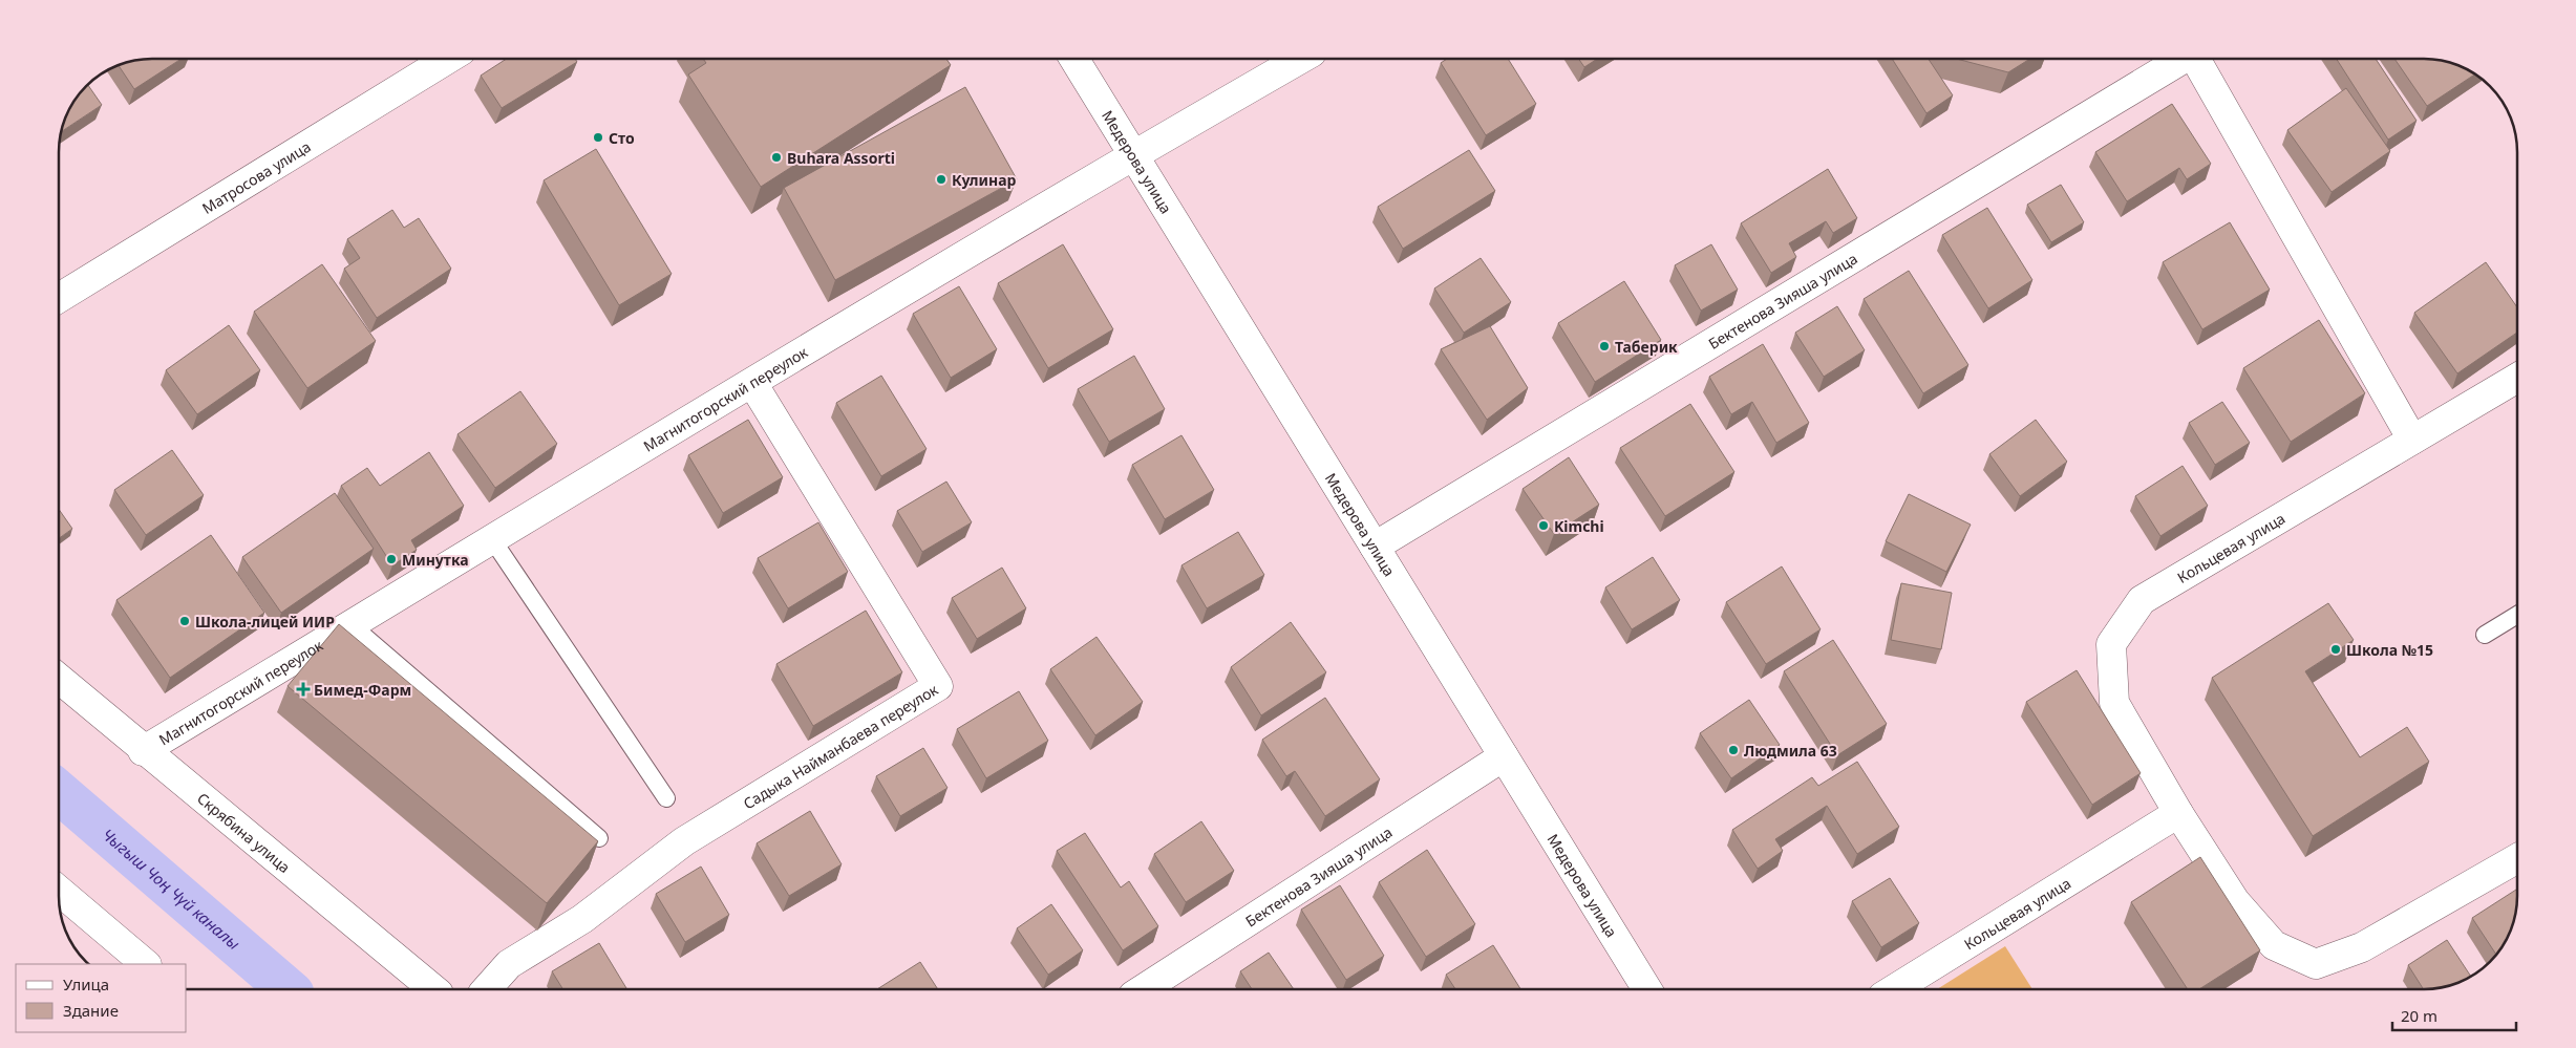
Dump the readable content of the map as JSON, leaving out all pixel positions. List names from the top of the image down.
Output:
{
  "streets": {
    "street": [
      "Медерова улица",
      "Матросова улица",
      "Бектенова Зияша улица",
      "Магнитогорский переулок",
      "Кольцевая улица",
      "Садыка Найманбаева переулок",
      "Скрябина улица"
    ]
  },
  "crossings": [
    ["Медерова улица", "Бектенова Зияша улица"],
    ["Медерова улица", "Магнитогорский переулок"],
    ["Магнитогорский переулок", "Садыка Найманбаева переулок"],
    ["Магнитогорский переулок", "Скрябина улица"]
  ],
  "water": ["Чыгыш Чоң Чүй каналы"],
  "places": {
    "other": [
      "Сто",
      "Buhara Assorti",
      "Кулинар",
      "Таберик",
      "Kimchi",
      "Минутка",
      "Школа-лицей ИИР",
      "Школа №15",
      "Людмила 63"
    ],
    "health": ["Бимед-Фарм"]
  },
  "legend": ["Улица", "Здание"],
  "scale_bar": "20 m"
}
